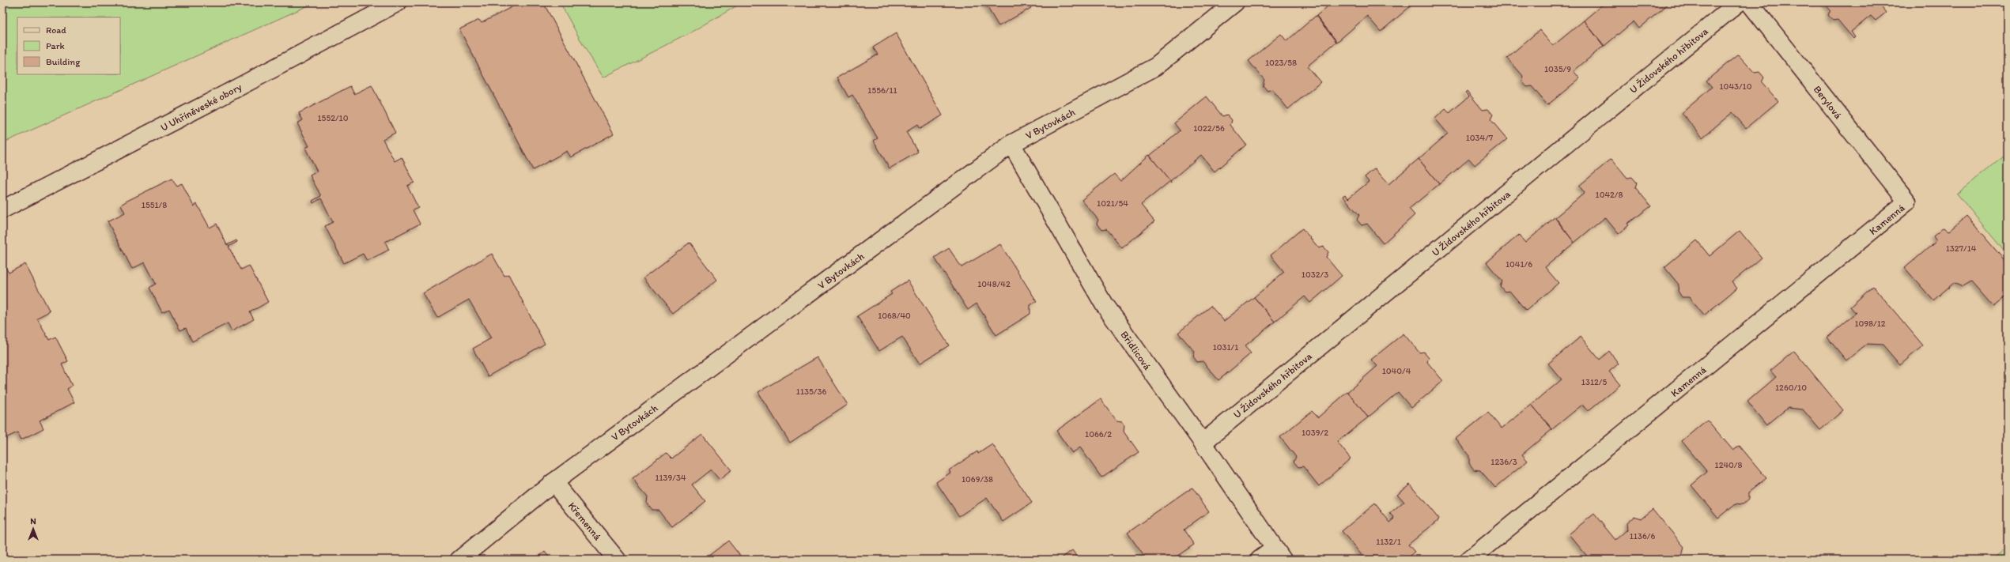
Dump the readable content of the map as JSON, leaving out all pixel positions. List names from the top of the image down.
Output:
{
  "streets": {
    "street": [
      "U Židovského hřbitova",
      "Berylová",
      "U Uhříněveské obory",
      "V Bytovkách",
      "Kamenná",
      "Břidlicová",
      "Křemenná"
    ]
  },
  "crossings": [
    ["U Židovského hřbitova", "Břidlicová"],
    ["Berylová", "Kamenná"],
    ["V Bytovkách", "Břidlicová"],
    ["V Bytovkách", "Křemenná"]
  ],
  "house_numbers": [
    "1023/58",
    "1035/9",
    "1043/10",
    "1556/11",
    "1552/10",
    "1022/56",
    "1034/7",
    "1042/8",
    "1021/54",
    "1551/8",
    "1327/14",
    "1041/6",
    "1032/3",
    "1048/42",
    "1068/40",
    "1098/12",
    "1031/1",
    "1040/4",
    "1312/5",
    "1260/10",
    "1135/36",
    "1039/2",
    "1066/2",
    "1236/3",
    "1240/8",
    "1139/34",
    "1069/38",
    "1136/6",
    "1132/1"
  ],
  "legend": ["Road", "Park", "Building"],
  "north": "top"
}
